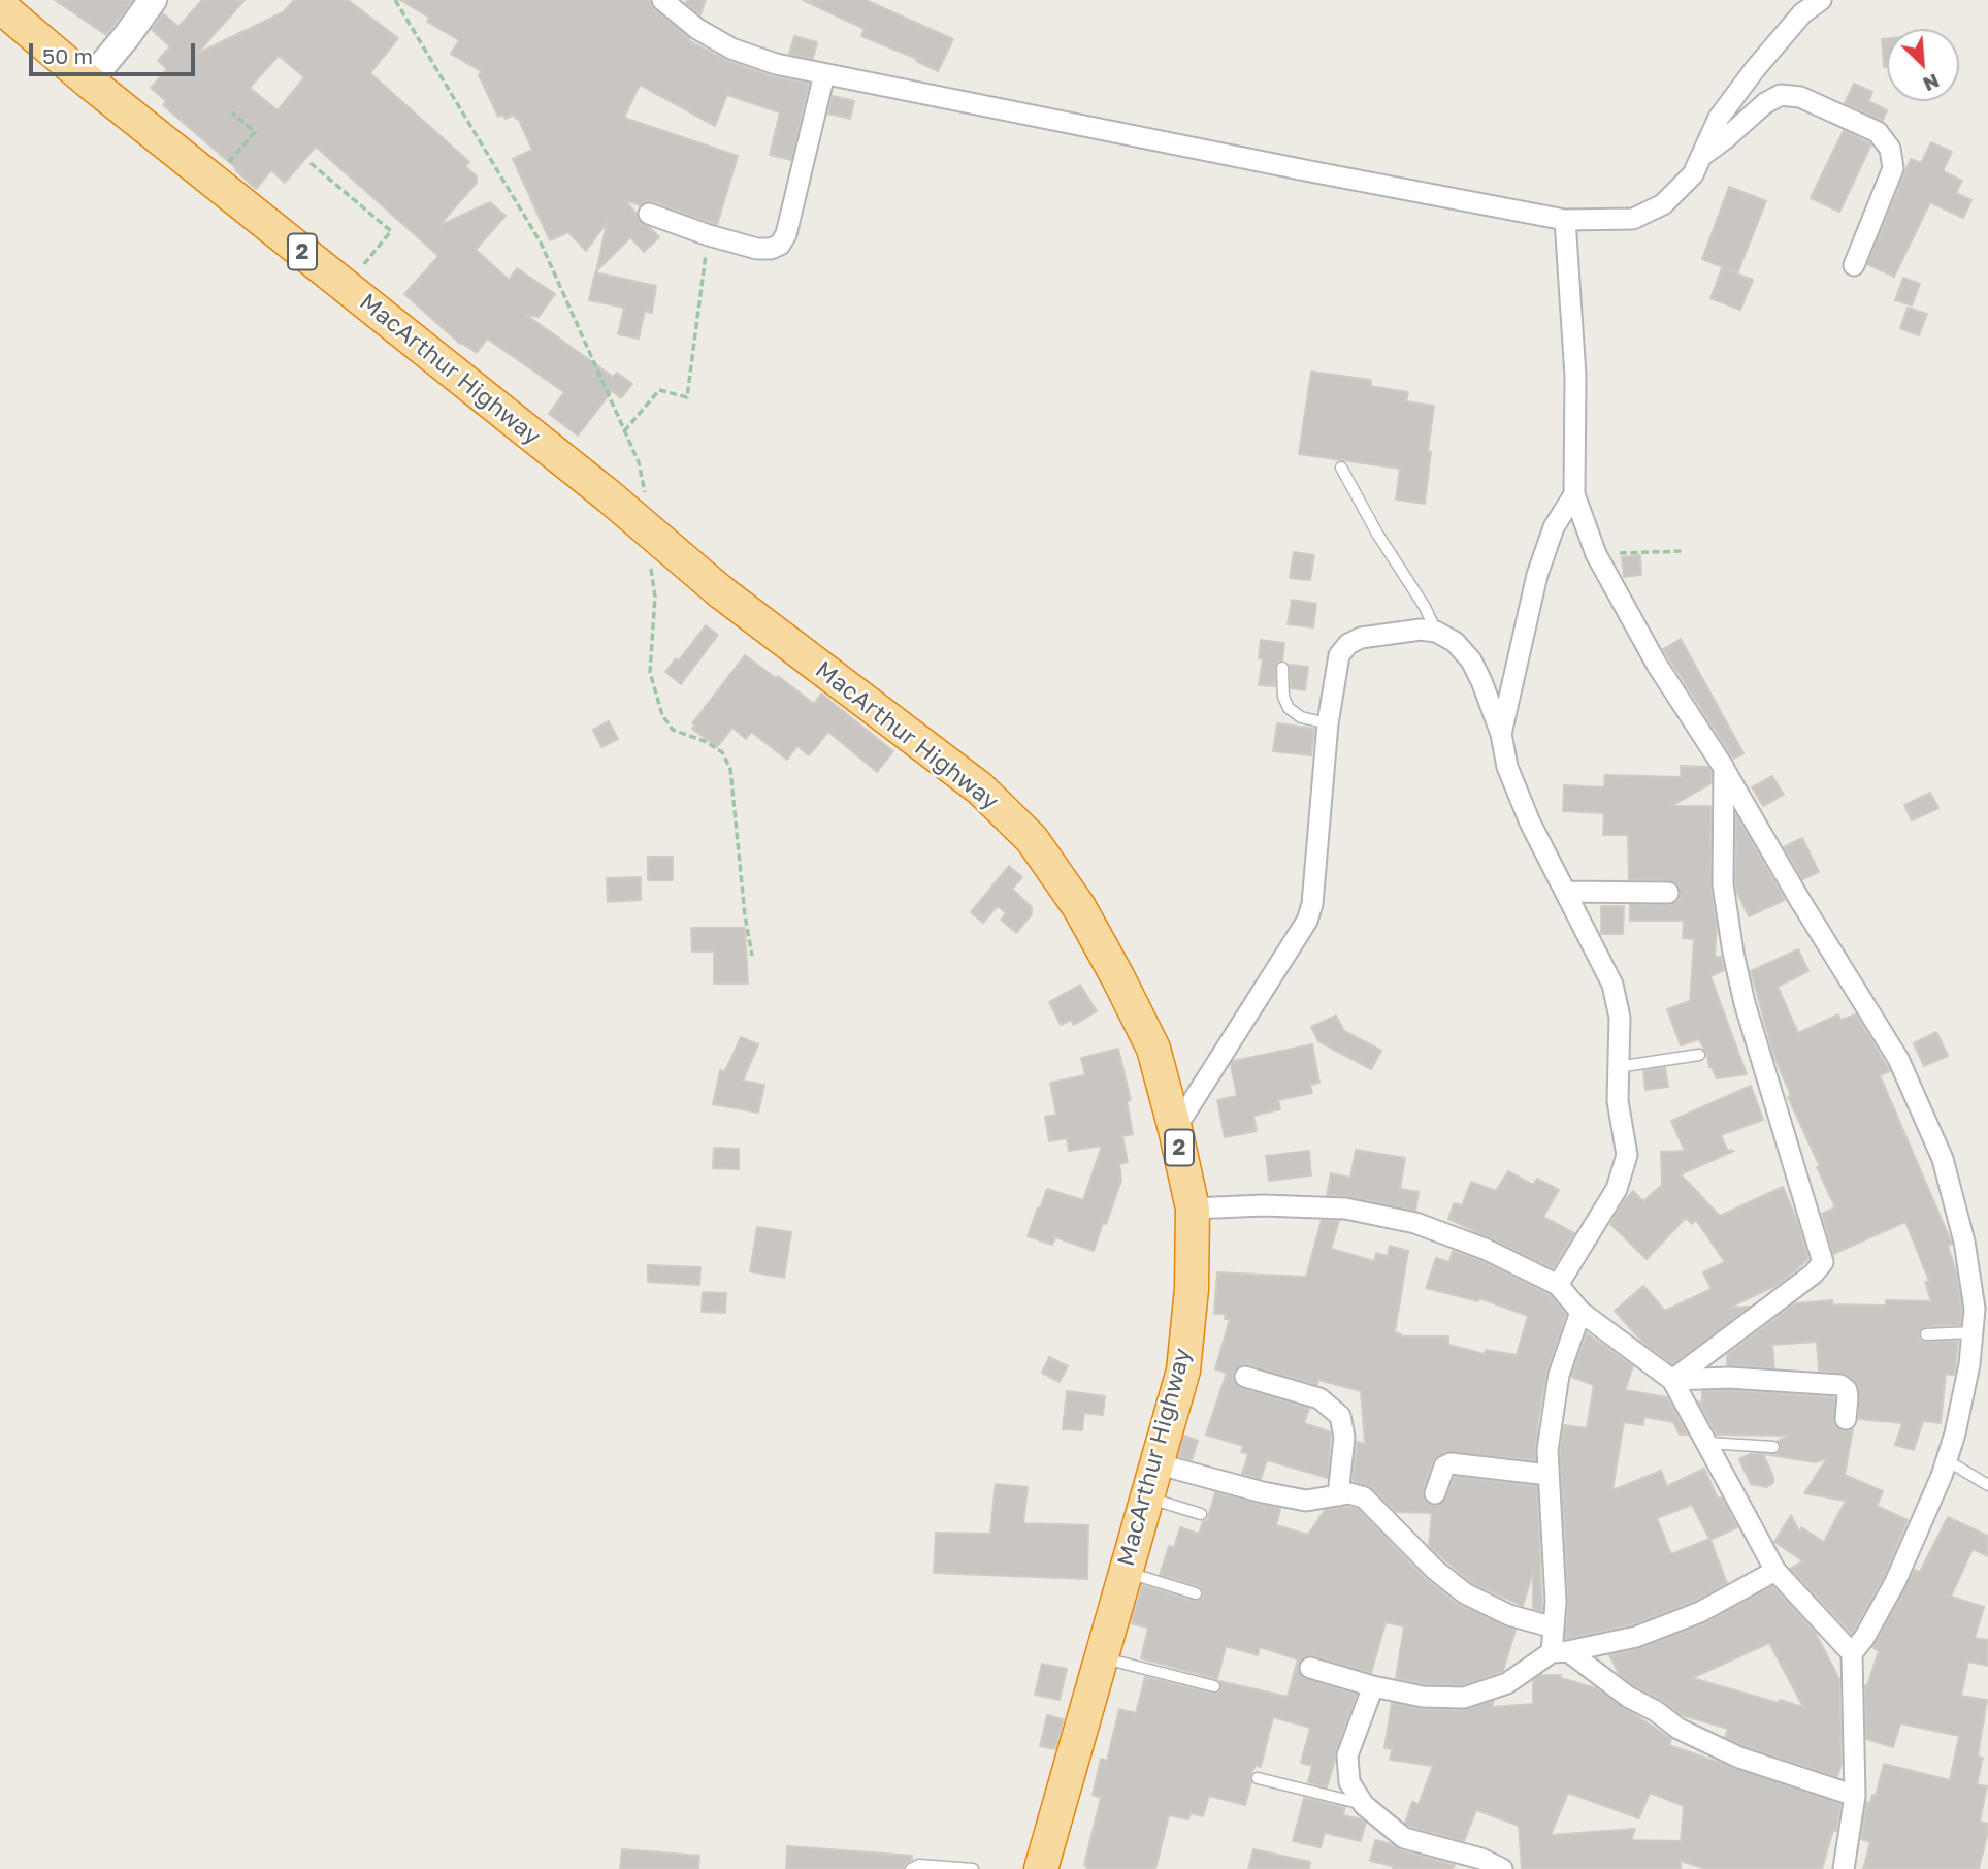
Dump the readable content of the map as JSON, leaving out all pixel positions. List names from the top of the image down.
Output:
{
  "streets": {
    "highway": ["2", "MacArthur Highway"]
  },
  "scale_bar": "50 m",
  "north": "bottom right"
}
